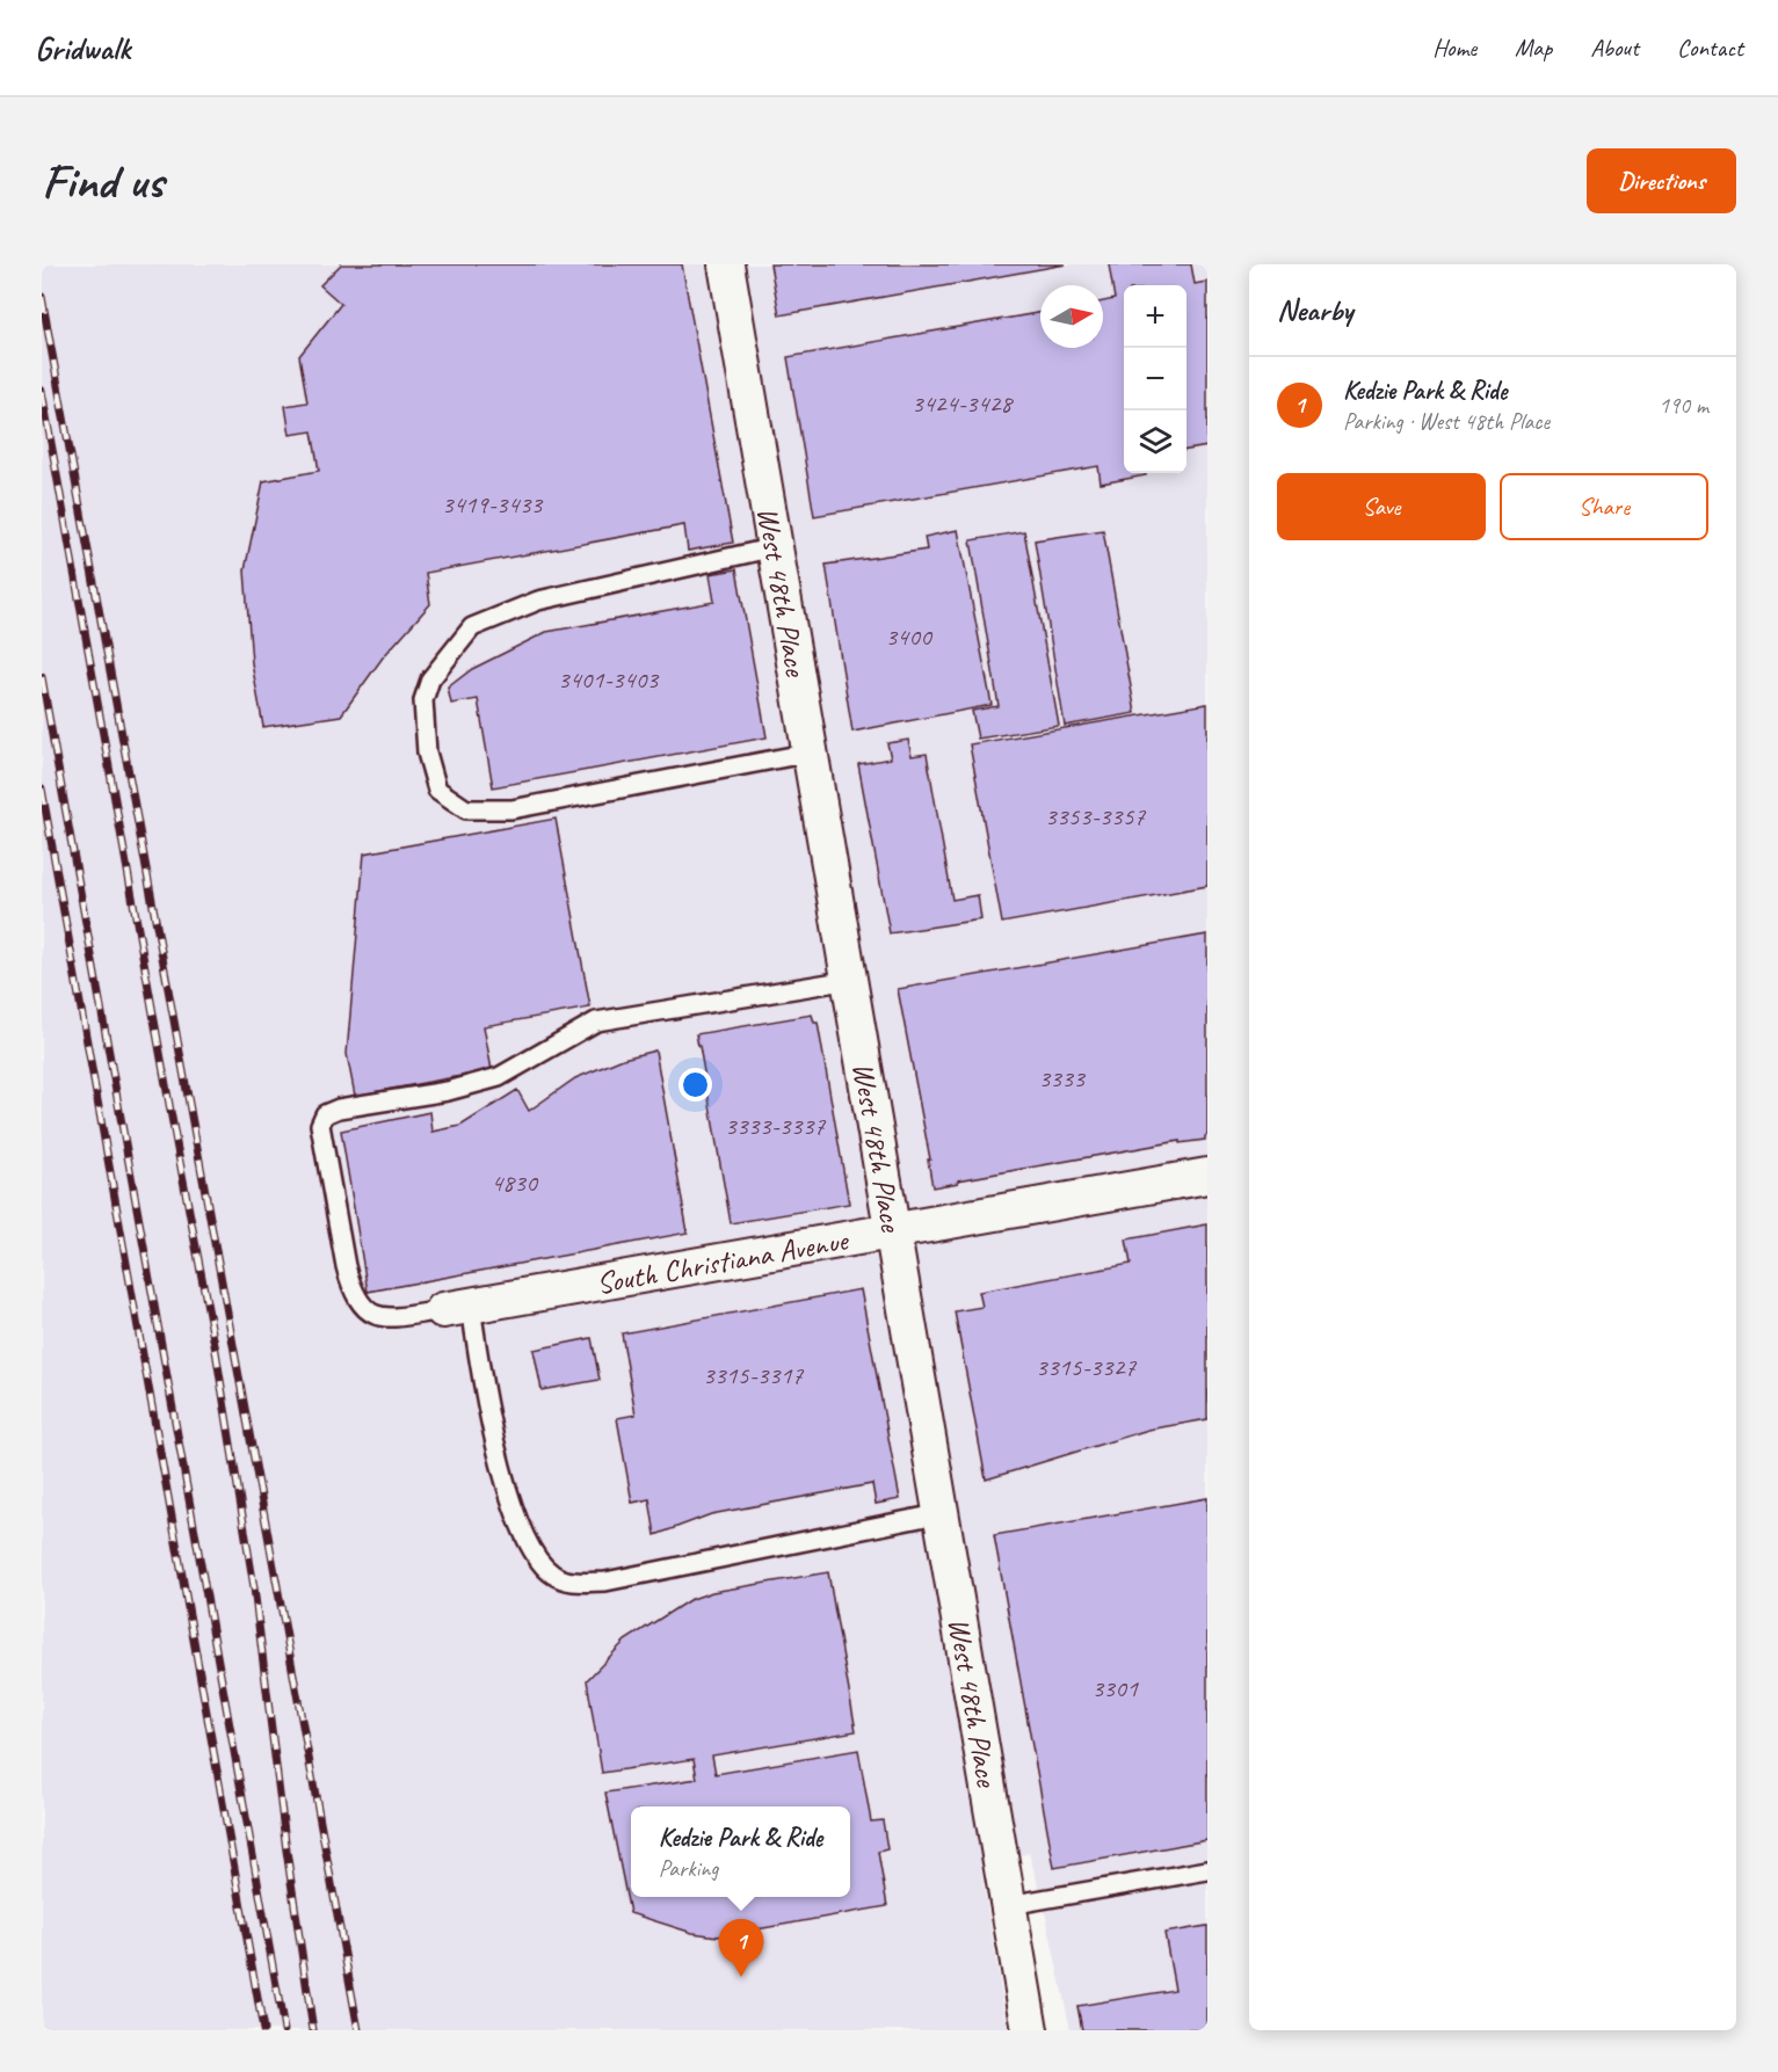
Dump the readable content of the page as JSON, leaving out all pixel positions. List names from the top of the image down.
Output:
{
  "streets": {
    "street": ["West 48th Place", "South Christiana Avenue"]
  },
  "crossings": [
    ["West 48th Place", "South Christiana Avenue"]
  ],
  "house_numbers": [
    "3424-3428",
    "3419-3433",
    "3400",
    "3401-3403",
    "3353-3357",
    "3333",
    "3333-3337",
    "4830",
    "3315-3327",
    "3315-3317",
    "3301"
  ],
  "north": "right",
  "page": {
    "header": "Gridwalk",
    "nav": [
      "Home",
      "Map",
      "About",
      "Contact"
    ],
    "buttons": [
      "Directions",
      ["Save", "Share"]
    ],
    "title": "Find us",
    "heading": "Nearby",
    "map_buttons": ["+", "−"],
    "list": [
      {
        "mark": "1",
        "name": "Kedzie Park & Ride",
        "note": "Parking · West 48th Place",
        "value": "190 m"
      }
    ],
    "popup": ["Kedzie Park & Ride", "Parking"],
    "pins": "1"
  }
}
